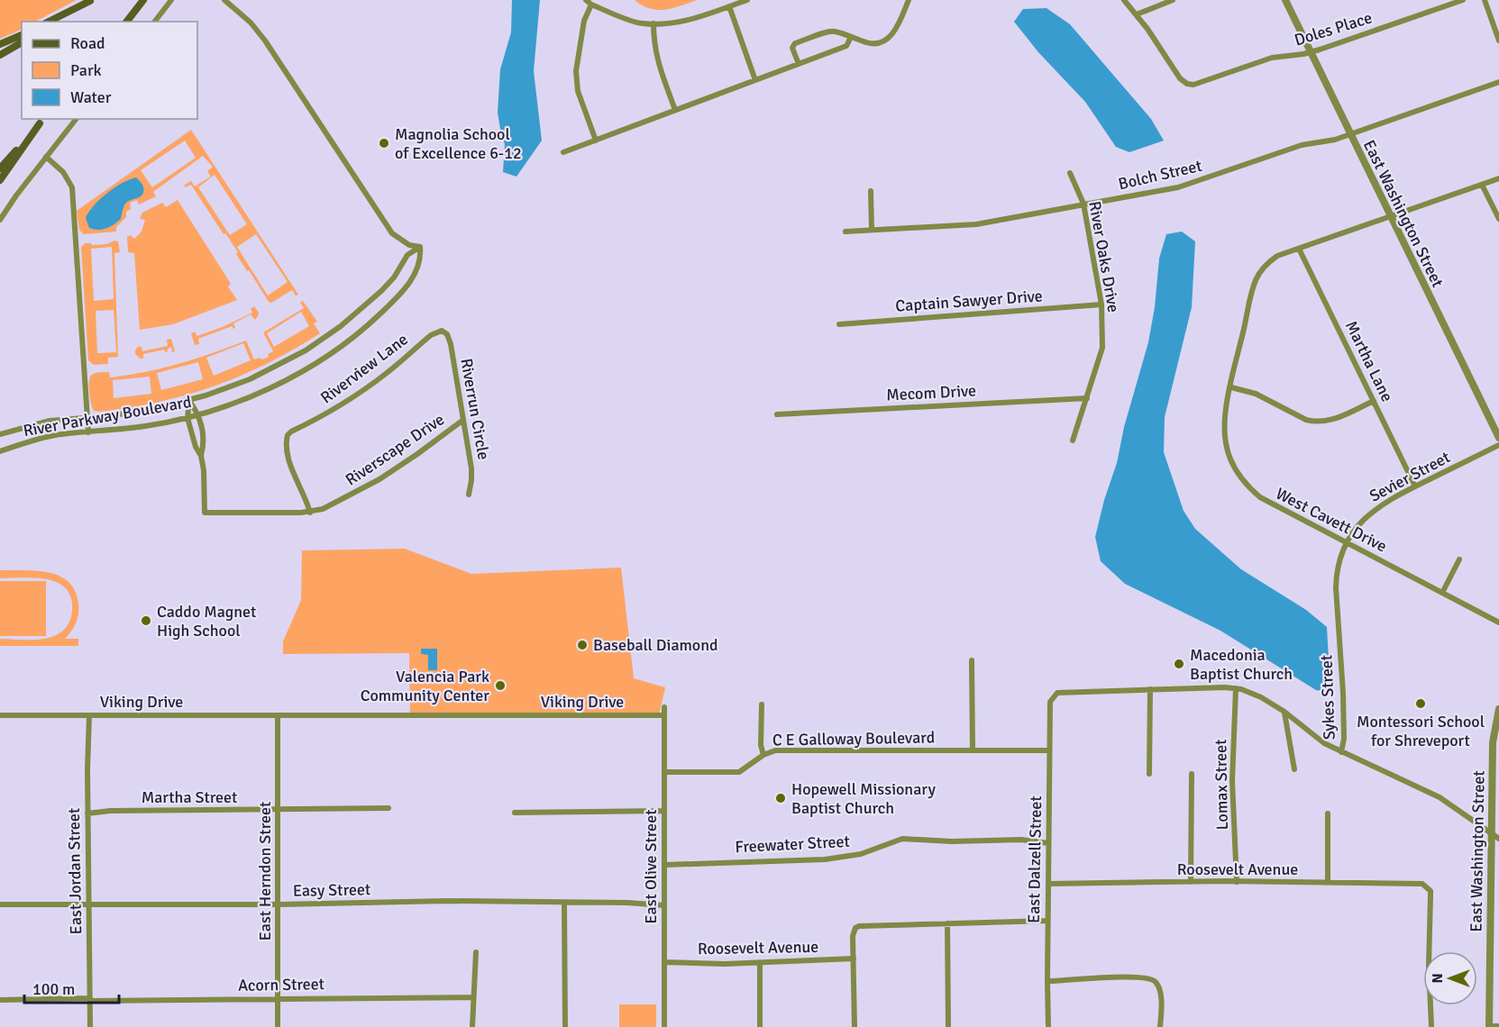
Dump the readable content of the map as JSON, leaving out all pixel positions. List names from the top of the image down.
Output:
{
  "streets": {
    "street": [
      "Doles Place",
      "Bolch Street",
      "East Washington Street",
      "River Oaks Drive",
      "Captain Sawyer Drive",
      "Martha Lane",
      "Riverview Lane",
      "Mecom Drive",
      "Riverrun Circle",
      "River Parkway Boulevard",
      "Riverscape Drive",
      "Sevier Street",
      "West Cavett Drive",
      "Sykes Street",
      "Viking Drive",
      "C E Galloway Boulevard",
      "Lomax Street",
      "Martha Street",
      "Freewater Street",
      "East Dalzell Street",
      "East Olive Street",
      "Roosevelt Avenue",
      "East Jordan Street",
      "East Herndon Street",
      "Easy Street",
      "Acorn Street"
    ]
  },
  "crossings": [
    ["Doles Place", "East Washington Street"],
    ["Bolch Street", "East Washington Street"],
    ["Bolch Street", "River Oaks Drive"],
    ["East Washington Street", "West Cavett Drive"],
    ["River Oaks Drive", "Captain Sawyer Drive"],
    ["River Oaks Drive", "Mecom Drive"],
    ["Martha Lane", "Sevier Street"],
    ["Martha Lane", "West Cavett Drive"],
    ["Riverview Lane", "Riverrun Circle"],
    ["Riverview Lane", "Riverscape Drive"],
    ["Riverrun Circle", "Riverscape Drive"],
    ["River Parkway Boulevard", "Riverscape Drive"],
    ["Sevier Street", "West Cavett Drive"],
    ["Sevier Street", "Sykes Street"],
    ["Viking Drive", "East Olive Street"],
    ["Viking Drive", "East Jordan Street"],
    ["Viking Drive", "East Herndon Street"],
    ["C E Galloway Boulevard", "East Dalzell Street"],
    ["C E Galloway Boulevard", "East Olive Street"],
    ["Lomax Street", "Roosevelt Avenue"],
    ["Martha Street", "East Jordan Street"],
    ["Martha Street", "East Herndon Street"],
    ["Freewater Street", "East Dalzell Street"],
    ["Freewater Street", "East Olive Street"],
    ["East Dalzell Street", "Roosevelt Avenue"],
    ["East Olive Street", "Roosevelt Avenue"],
    ["East Olive Street", "Easy Street"],
    ["East Jordan Street", "Easy Street"],
    ["East Jordan Street", "Acorn Street"],
    ["East Herndon Street", "Easy Street"],
    ["East Herndon Street", "Acorn Street"]
  ],
  "places": [
    "Magnolia School of Excellence 6-12",
    "Caddo Magnet High School",
    "Baseball Diamond",
    "Macedonia Baptist Church",
    "Valencia Park Community Center",
    "Montessori School for Shreveport",
    "Hopewell Missionary Baptist Church"
  ],
  "legend": ["Road", "Park", "Water"],
  "scale_bar": "100 m",
  "north": "left"
}
